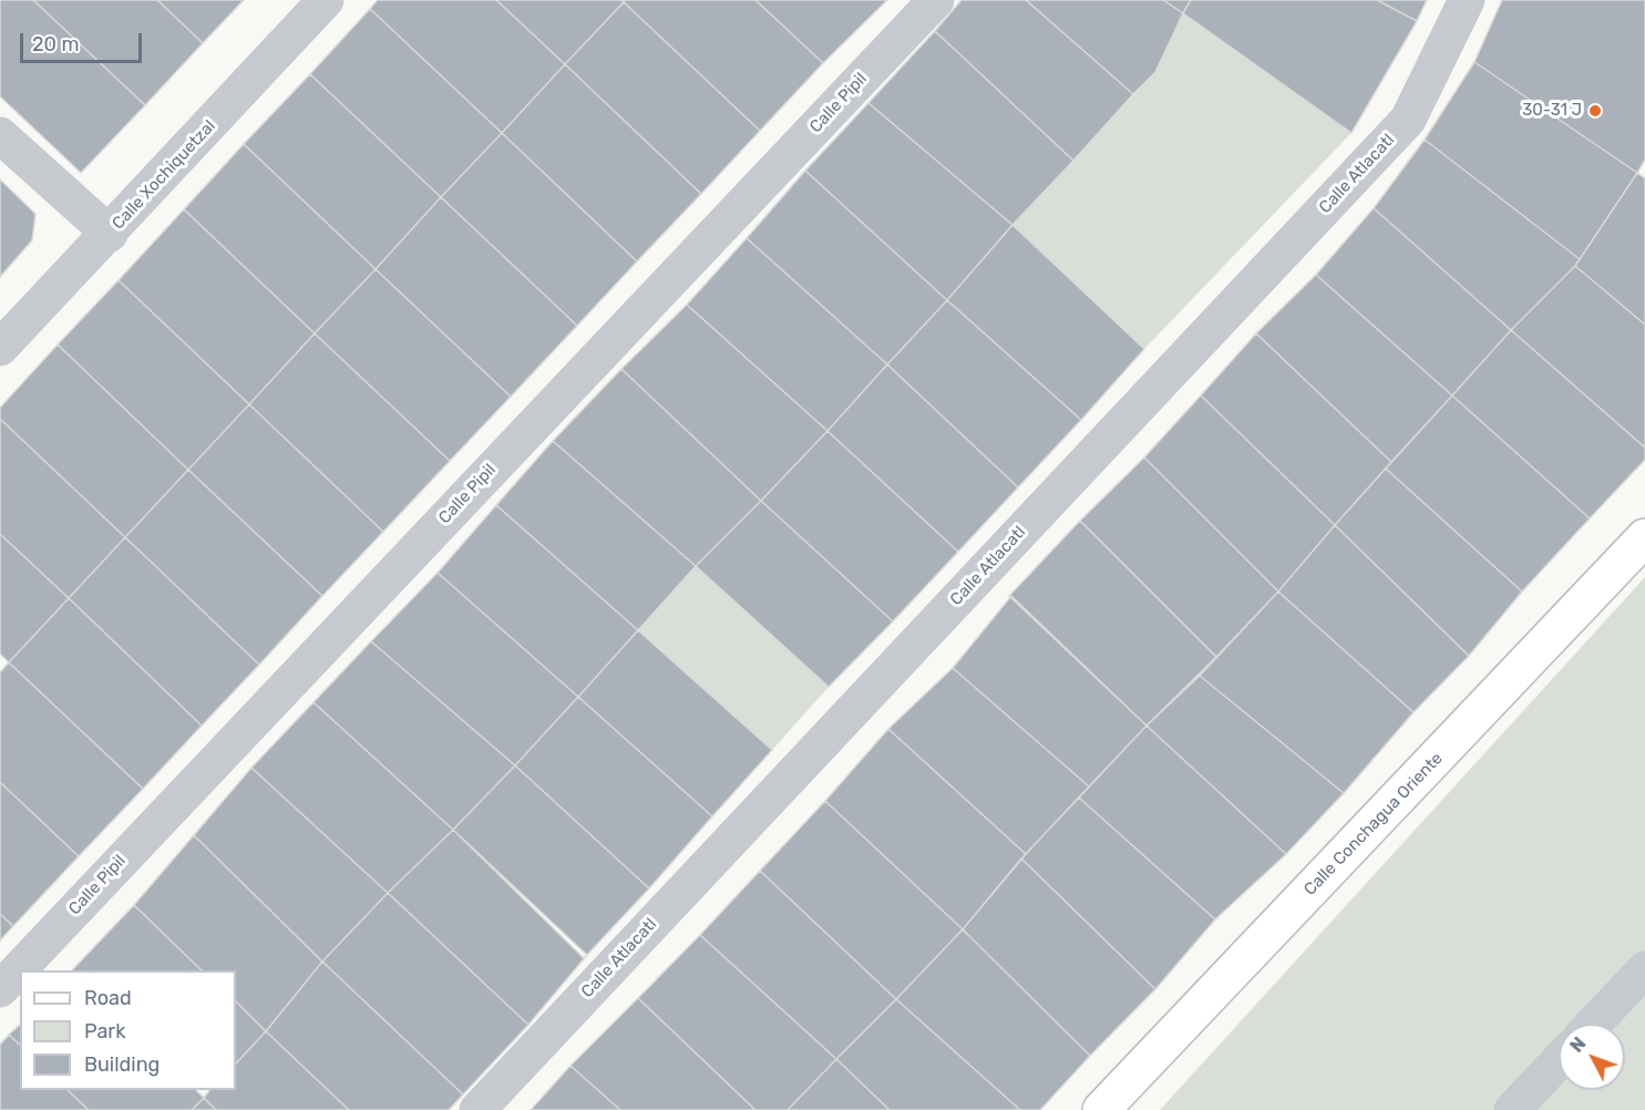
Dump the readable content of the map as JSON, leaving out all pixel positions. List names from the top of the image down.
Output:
{
  "streets": {
    "main road": ["Calle Conchagua Oriente"],
    "street": ["Calle Pipil", "Calle Atlacatl", "Calle Xochiquetzal"]
  },
  "places": ["30-31 J"],
  "legend": ["Road", "Park", "Building"],
  "scale_bar": "20 m",
  "north": "top left"
}
